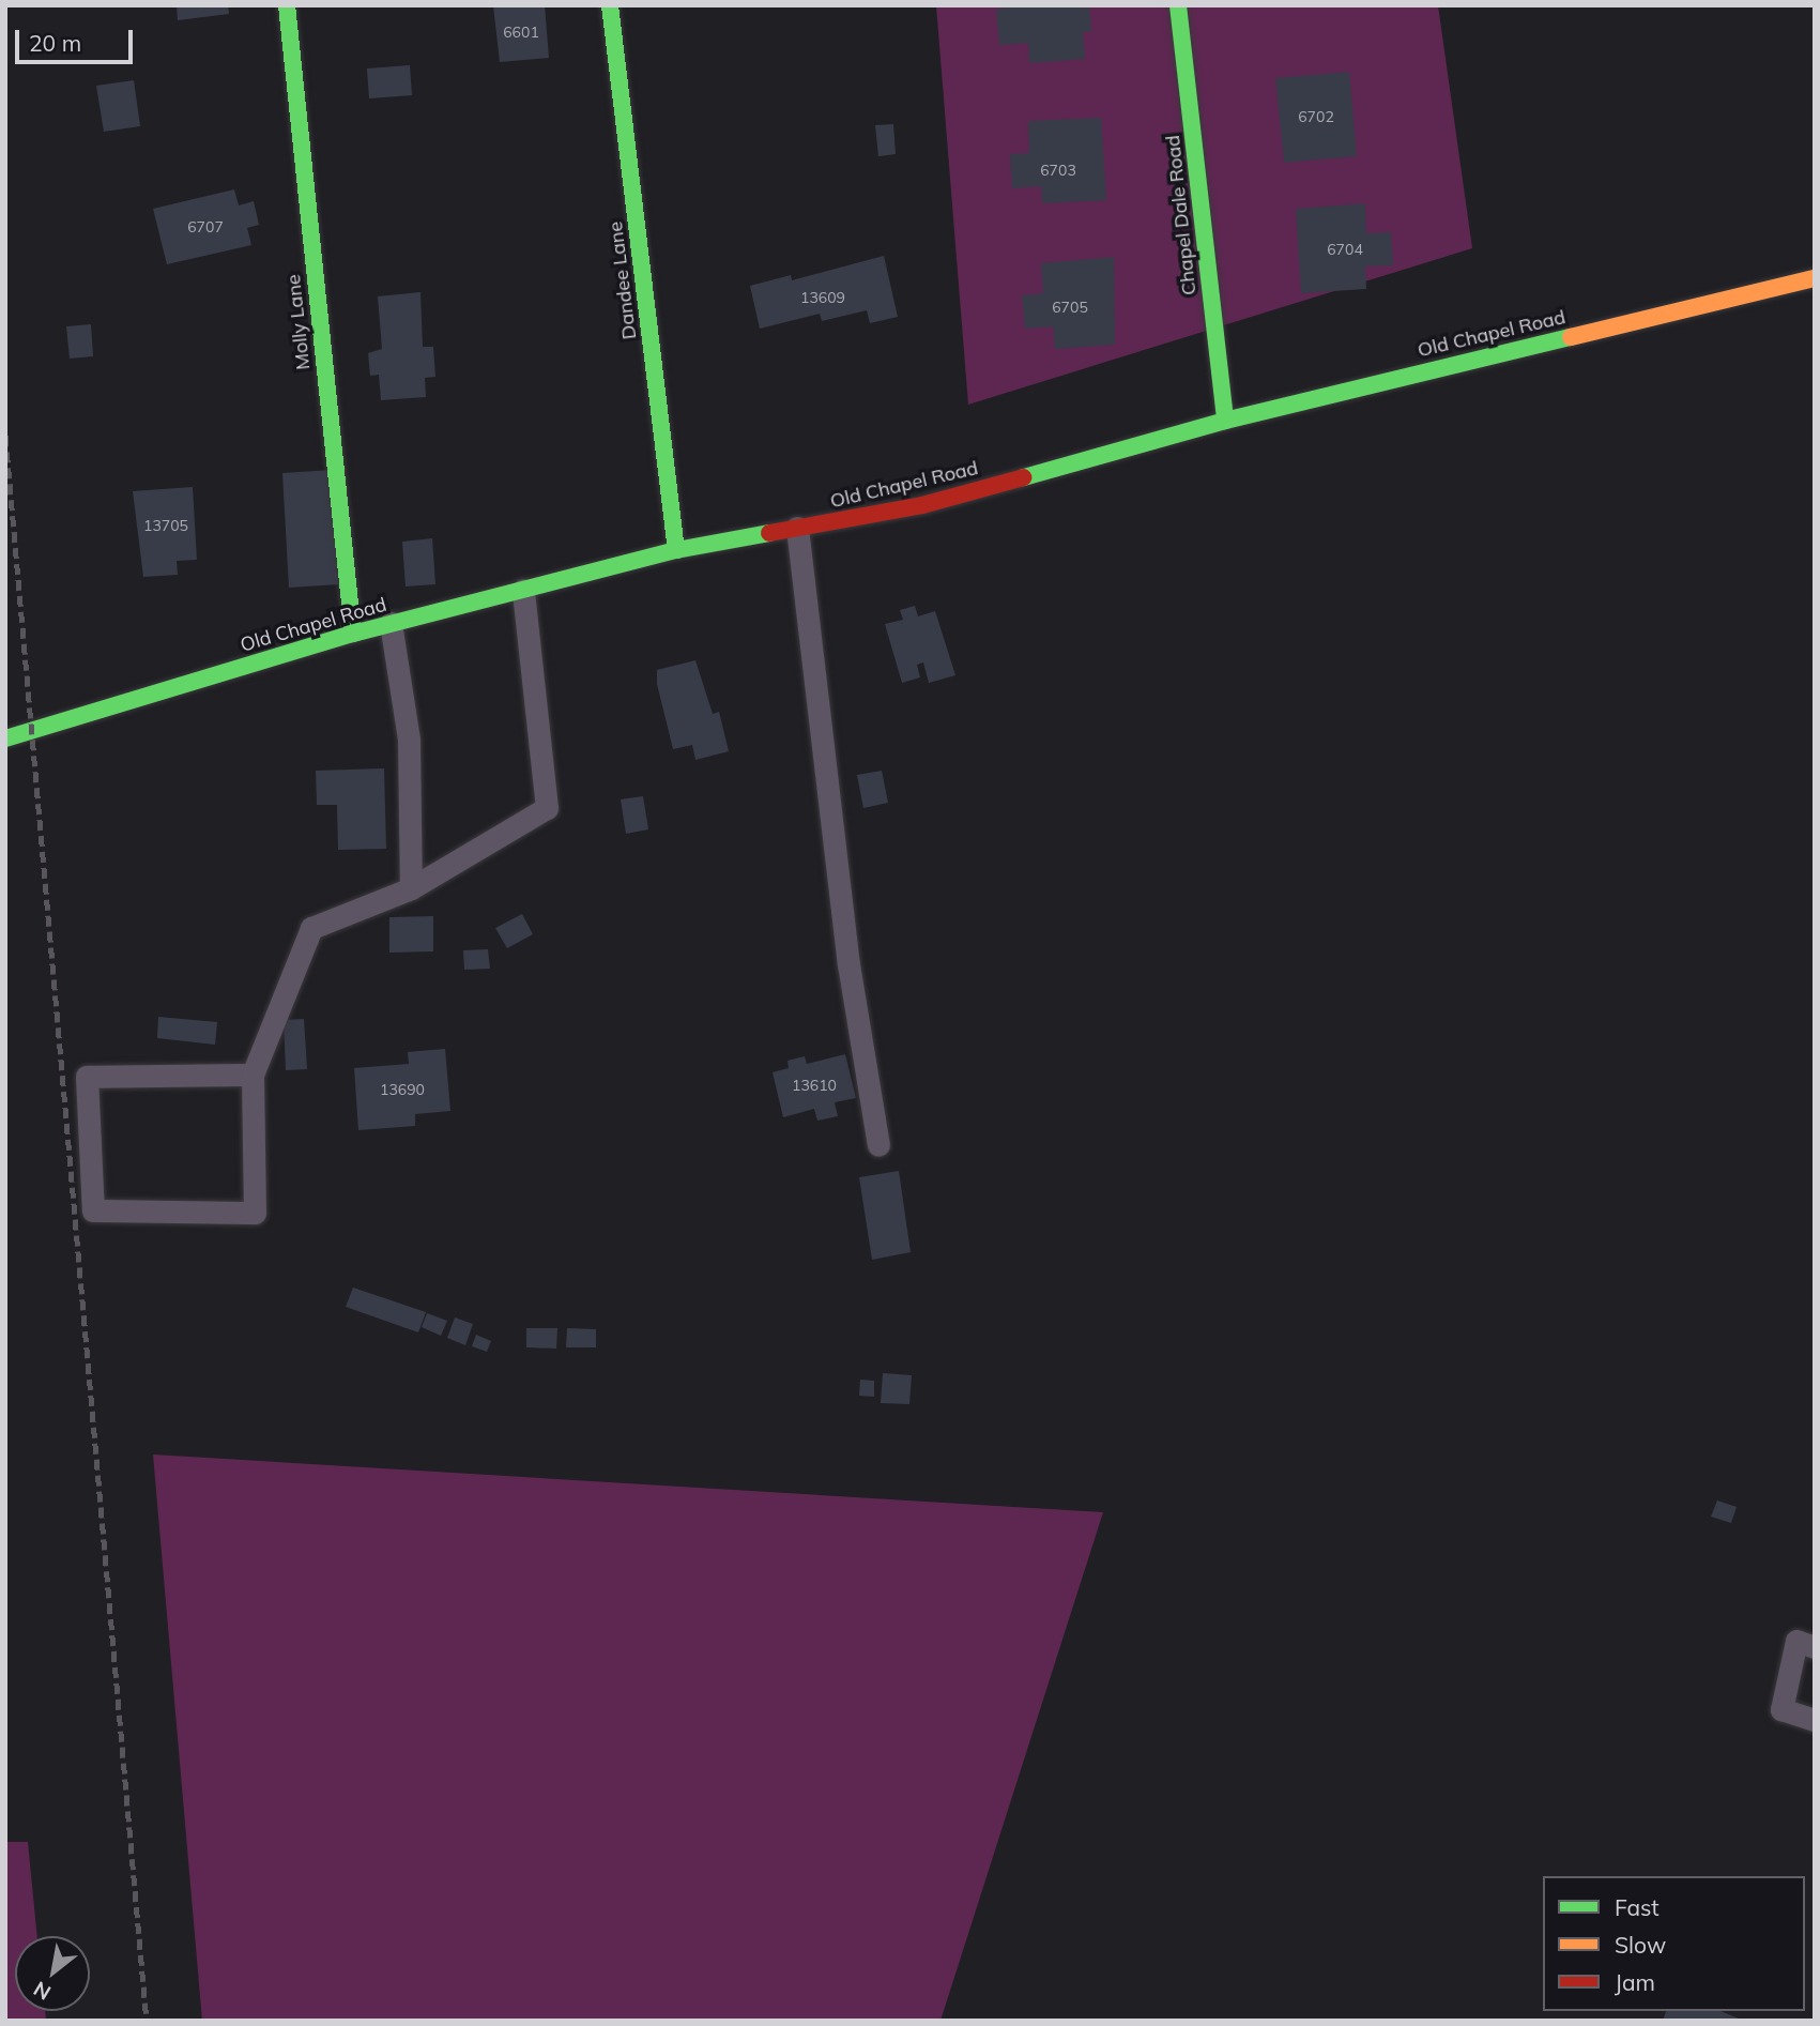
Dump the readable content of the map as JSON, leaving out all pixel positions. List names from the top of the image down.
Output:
{
  "streets": {
    "street": [
      "Chapel Dale Road",
      "Dandee Lane",
      "Molly Lane",
      "Old Chapel Road"
    ]
  },
  "crossings": [
    ["Chapel Dale Road", "Old Chapel Road"],
    ["Dandee Lane", "Old Chapel Road"],
    ["Molly Lane", "Old Chapel Road"]
  ],
  "house_numbers": [
    "6601",
    "6702",
    "6703",
    "6707",
    "6704",
    "13609",
    "6705",
    "13705",
    "13610",
    "13690"
  ],
  "legend": ["Fast", "Slow", "Jam"],
  "scale_bar": "20 m",
  "north": "bottom left"
}
